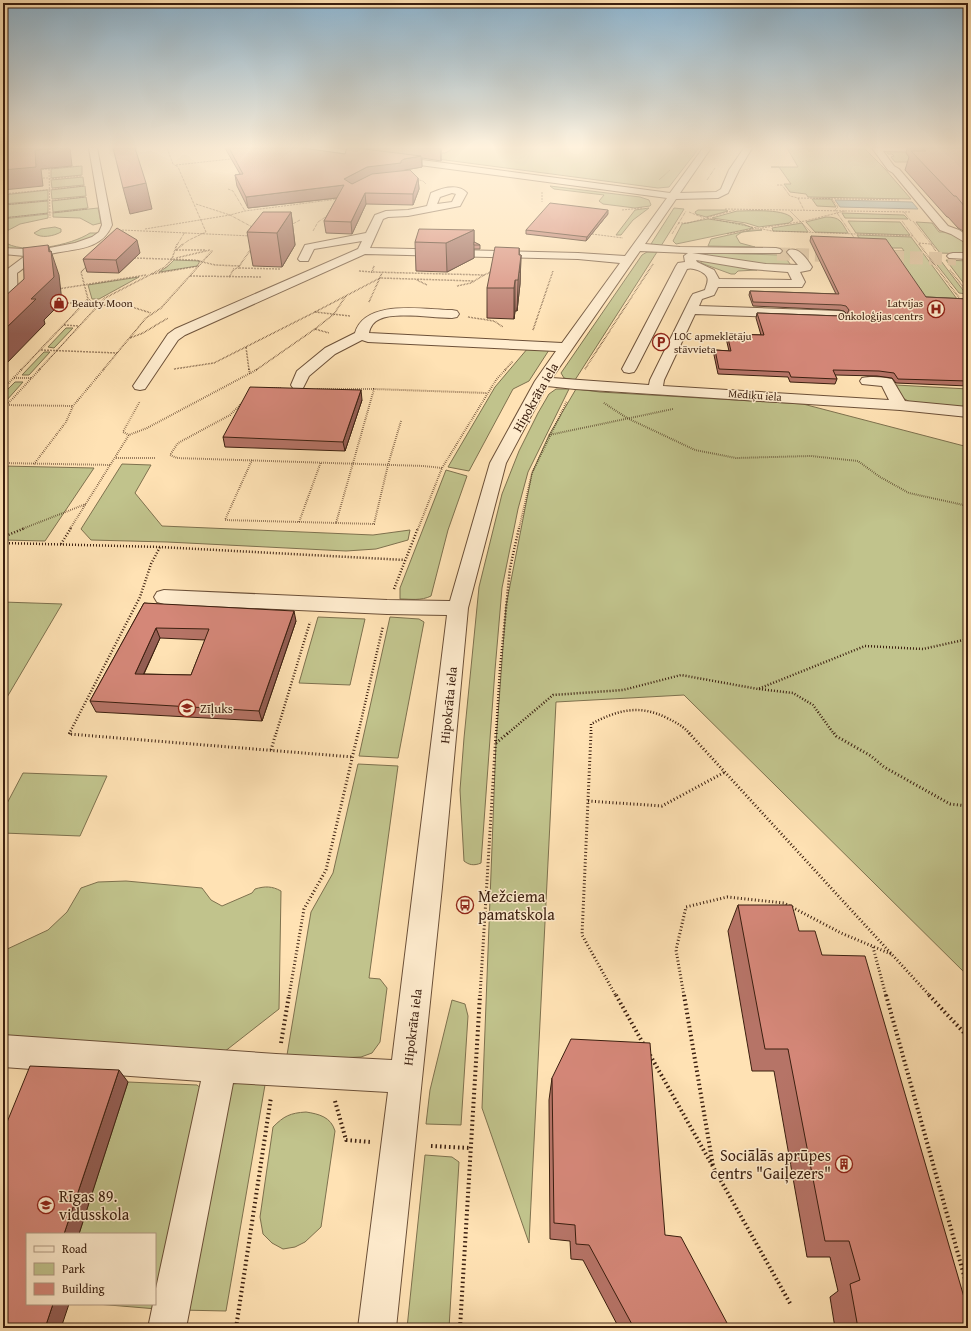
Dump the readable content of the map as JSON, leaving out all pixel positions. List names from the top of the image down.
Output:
{
  "streets": {
    "street": ["Mediķu iela", "Hipokrāta iela"]
  },
  "crossings": [
    ["Mediķu iela", "Hipokrāta iela"]
  ],
  "places": {
    "shop": ["Beauty Moon"],
    "hospital": ["Latvijas Onkoloģijas centrs"],
    "parking": ["LOC apmeklētāju stāvvieta"],
    "school or university": ["Zīļuks", "Rīgas 89. vidusskola"],
    "bus stop": ["Mežciema pamatskola"],
    "building": ["Sociālās aprūpes centrs \"Gaiļezers\""]
  },
  "legend": ["Road", "Park", "Building"]
}
